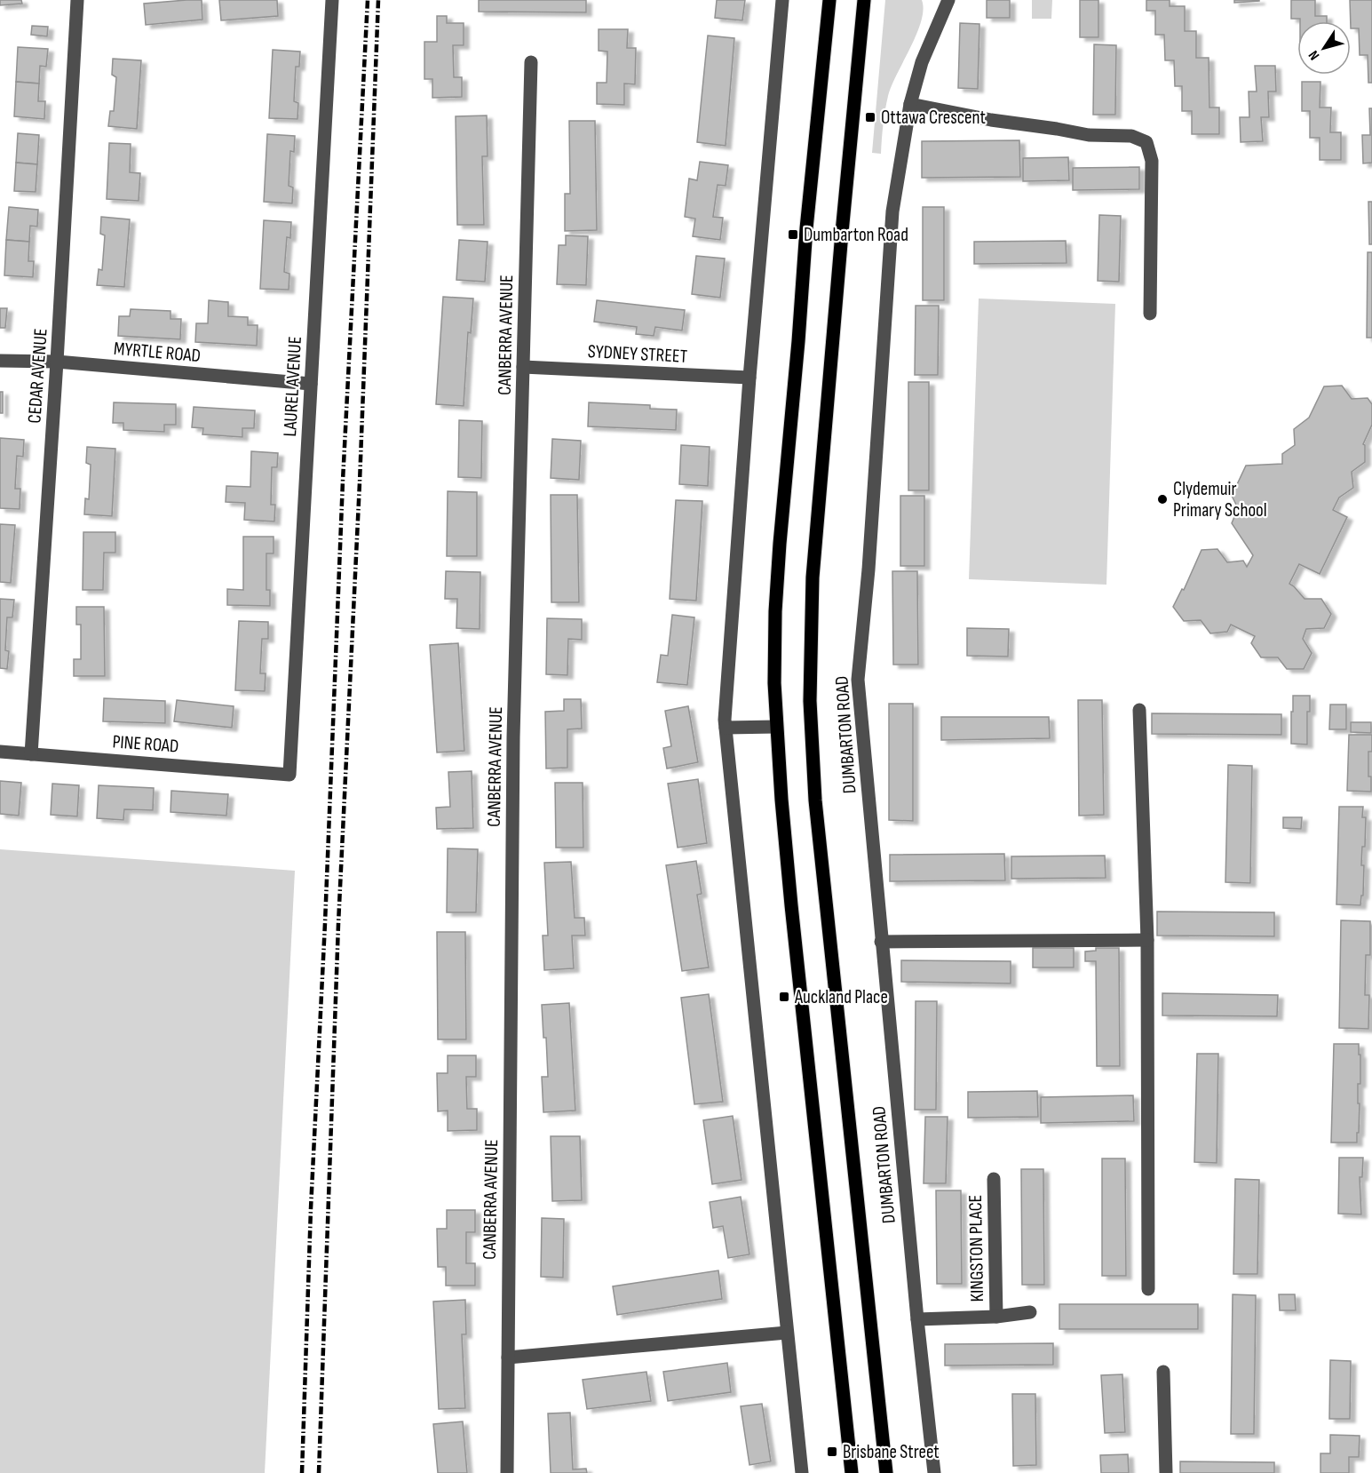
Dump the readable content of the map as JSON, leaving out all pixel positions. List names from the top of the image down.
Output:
{
  "streets": {
    "main road": ["DUMBARTON ROAD"],
    "street": [
      "CANBERRA AVENUE",
      "MYRTLE ROAD",
      "SYDNEY STREET",
      "CEDAR AVENUE",
      "LAUREL AVENUE",
      "PINE ROAD",
      "KINGSTON PLACE"
    ]
  },
  "crossings": [
    ["CANBERRA AVENUE", "SYDNEY STREET"],
    ["MYRTLE ROAD", "CEDAR AVENUE"],
    ["MYRTLE ROAD", "LAUREL AVENUE"],
    ["CEDAR AVENUE", "PINE ROAD"],
    ["LAUREL AVENUE", "PINE ROAD"],
    ["DUMBARTON ROAD", "KINGSTON PLACE"]
  ],
  "places": {
    "transit": [
      "Ottawa Crescent",
      "Dumbarton Road",
      "Auckland Place",
      "Brisbane Street"
    ],
    "other": ["Clydemuir Primary School"]
  },
  "north": "bottom left"
}
